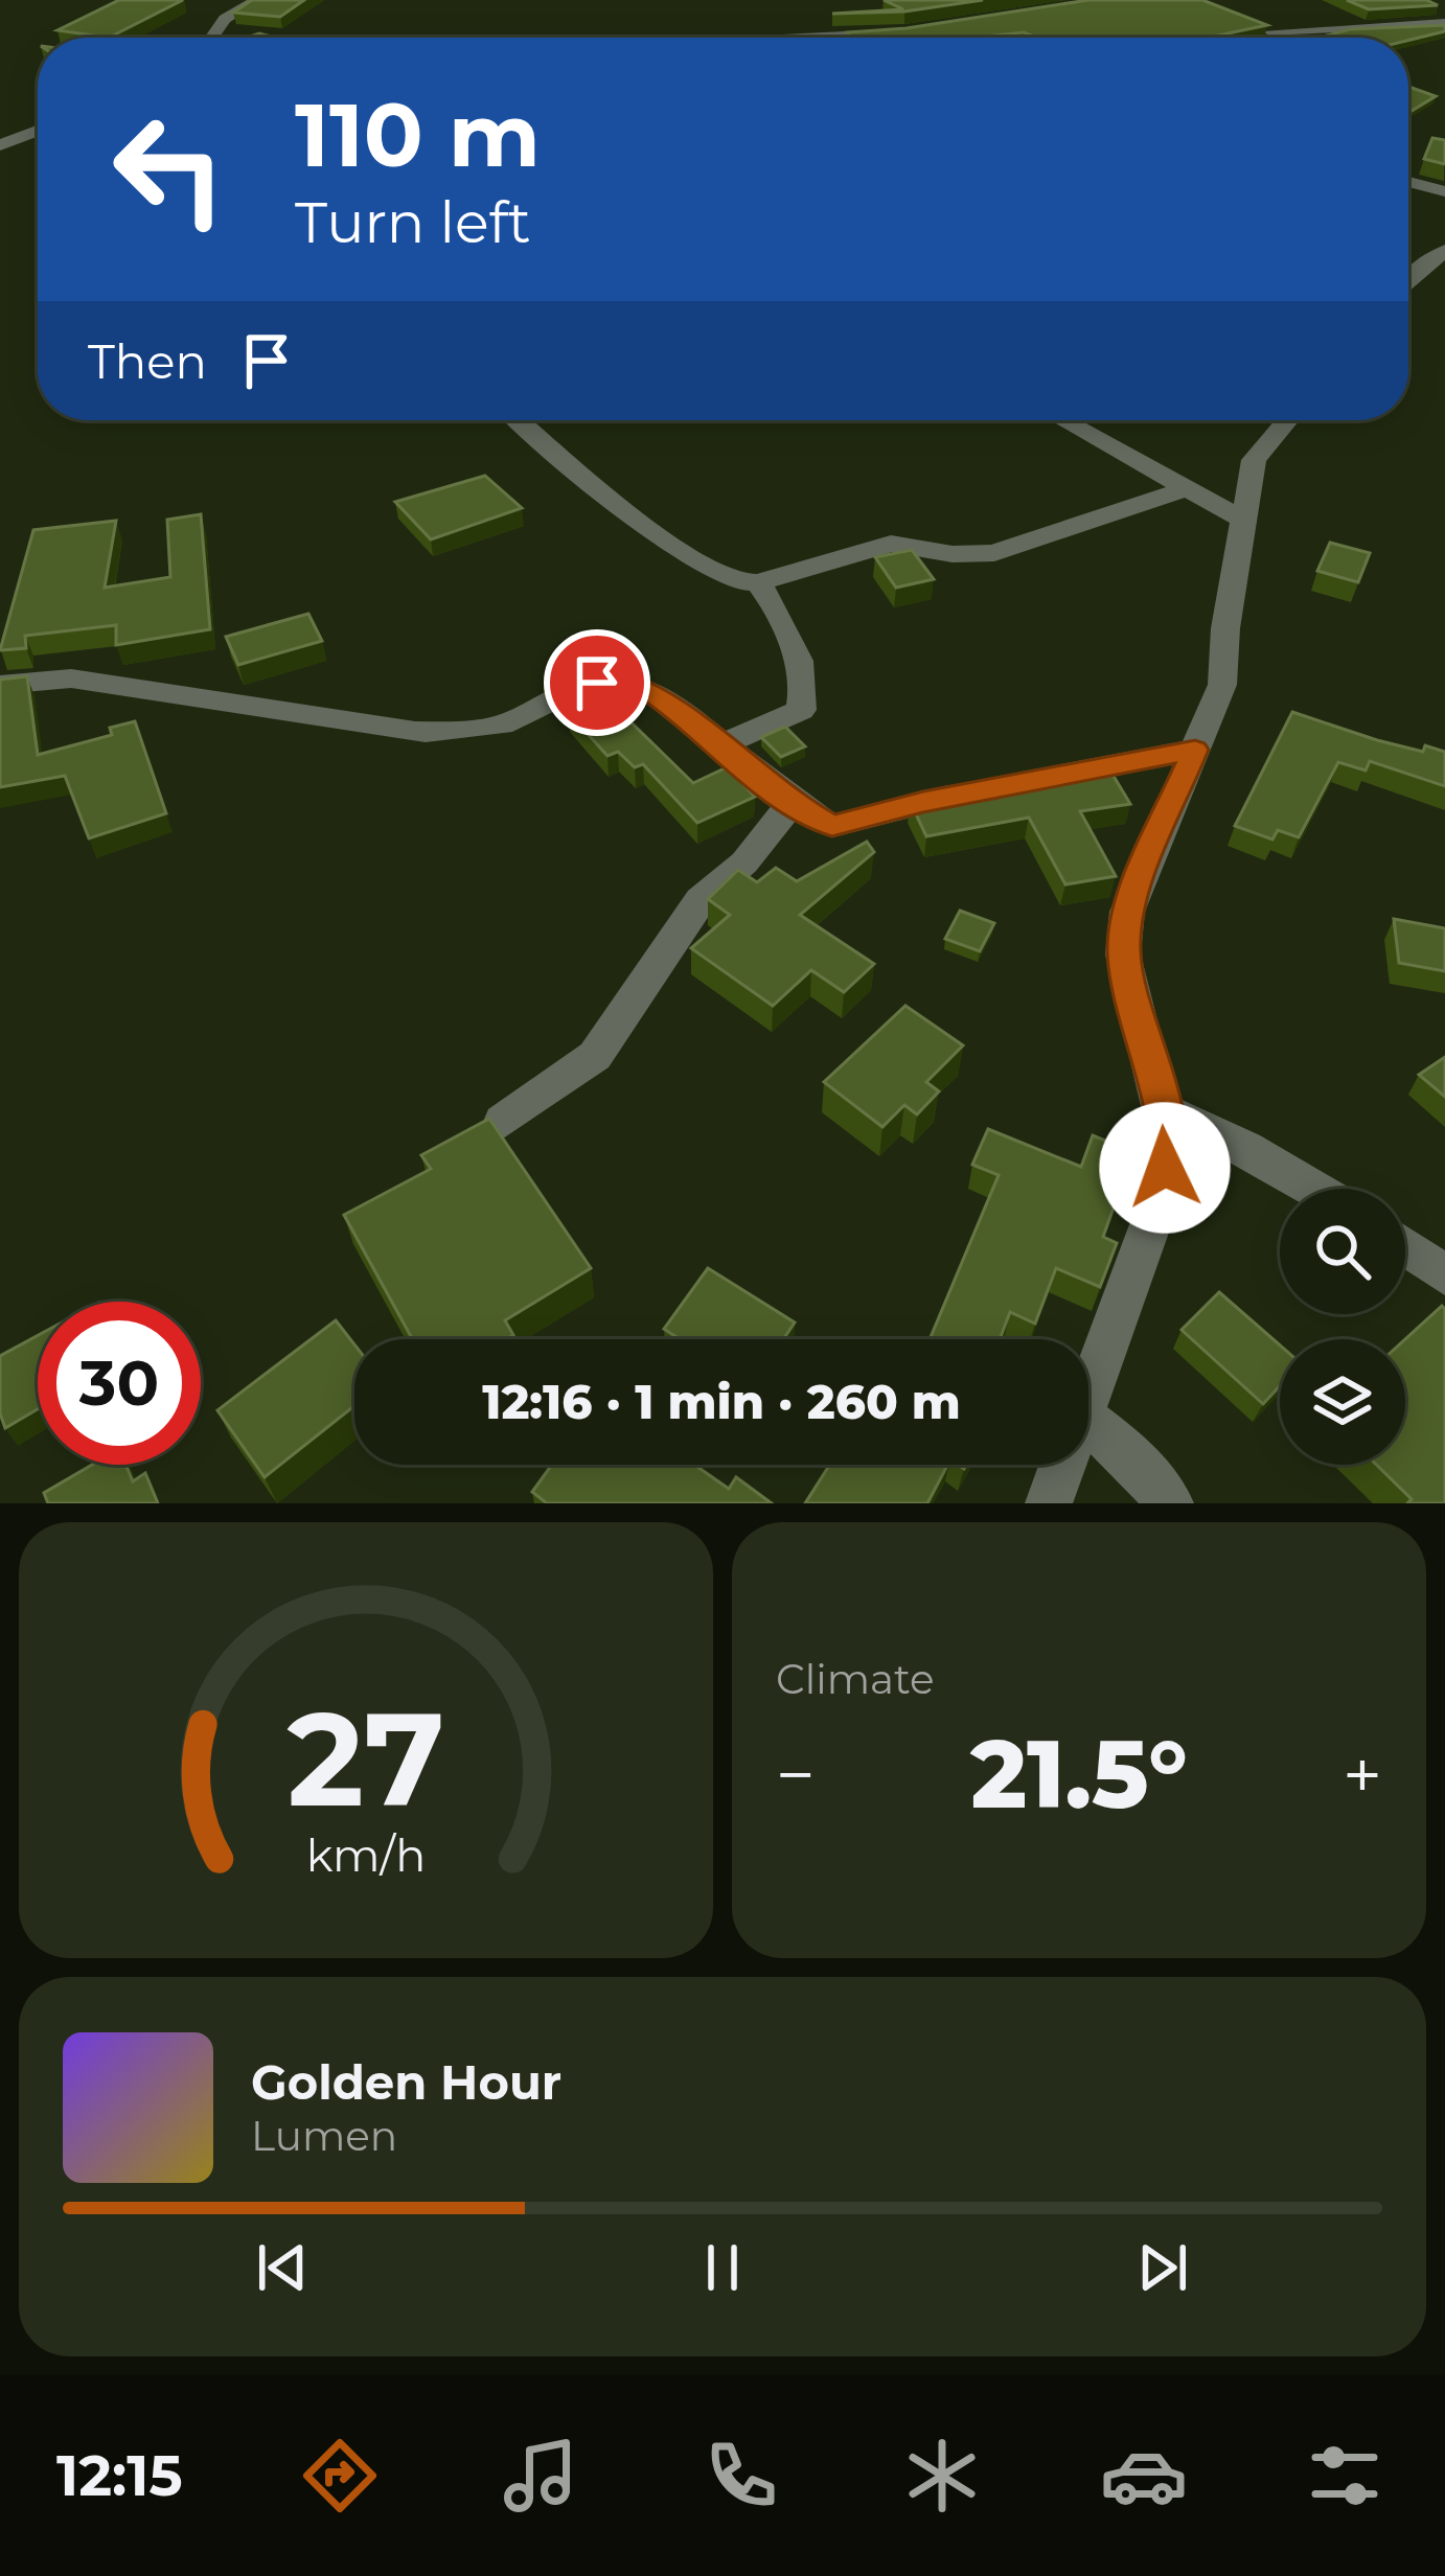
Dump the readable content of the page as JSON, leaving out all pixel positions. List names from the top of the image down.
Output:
{
  "page": {
    "turn": ["110 m", "Turn left"],
    "then": "Then",
    "limit": "30",
    "trip": "12:16 · 1 min · 260 m",
    "tile": "Climate",
    "heat": ["−", "21.5°", "+"],
    "song": ["Golden Hour", "Lumen"],
    "tabs": "12:15",
    "gauge": ["27", "km/h"]
  }
}
